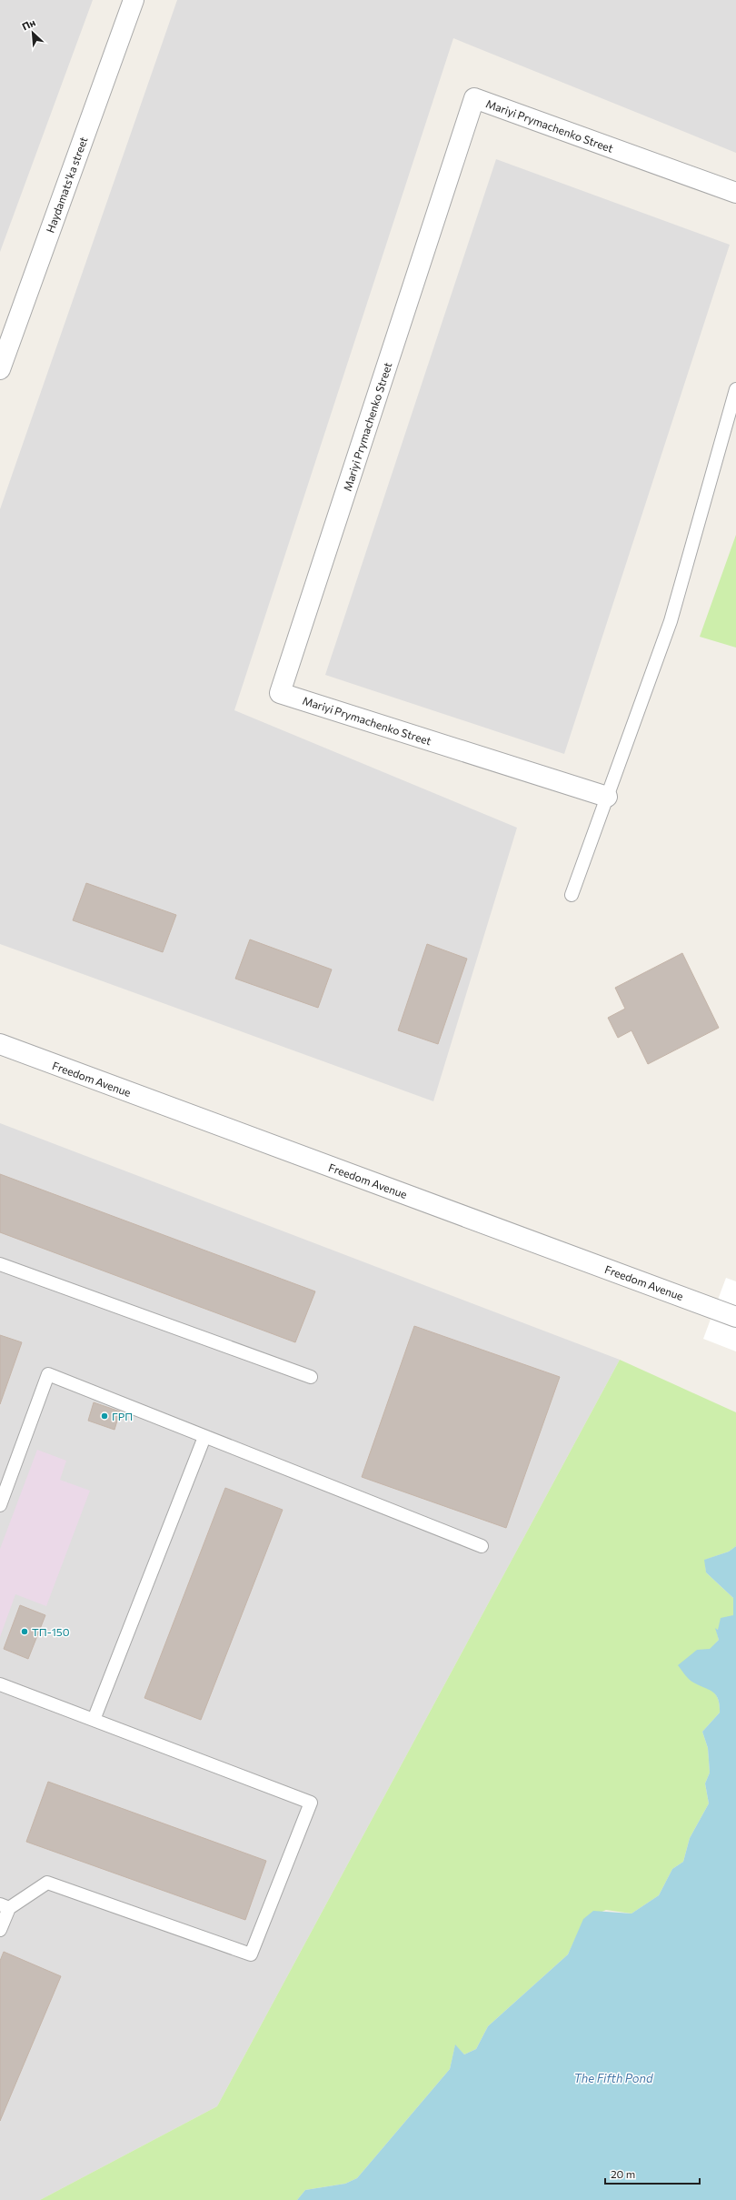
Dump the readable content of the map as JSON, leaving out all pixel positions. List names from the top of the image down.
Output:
{
  "streets": {
    "street": ["Mariyi Prymachenko Street", "Haydamats'ka street", "Freedom Avenue"]
  },
  "water": ["The Fifth Pond"],
  "places": ["ГРП", "ТП-150"],
  "scale_bar": "20 m",
  "north": "top left"
}
